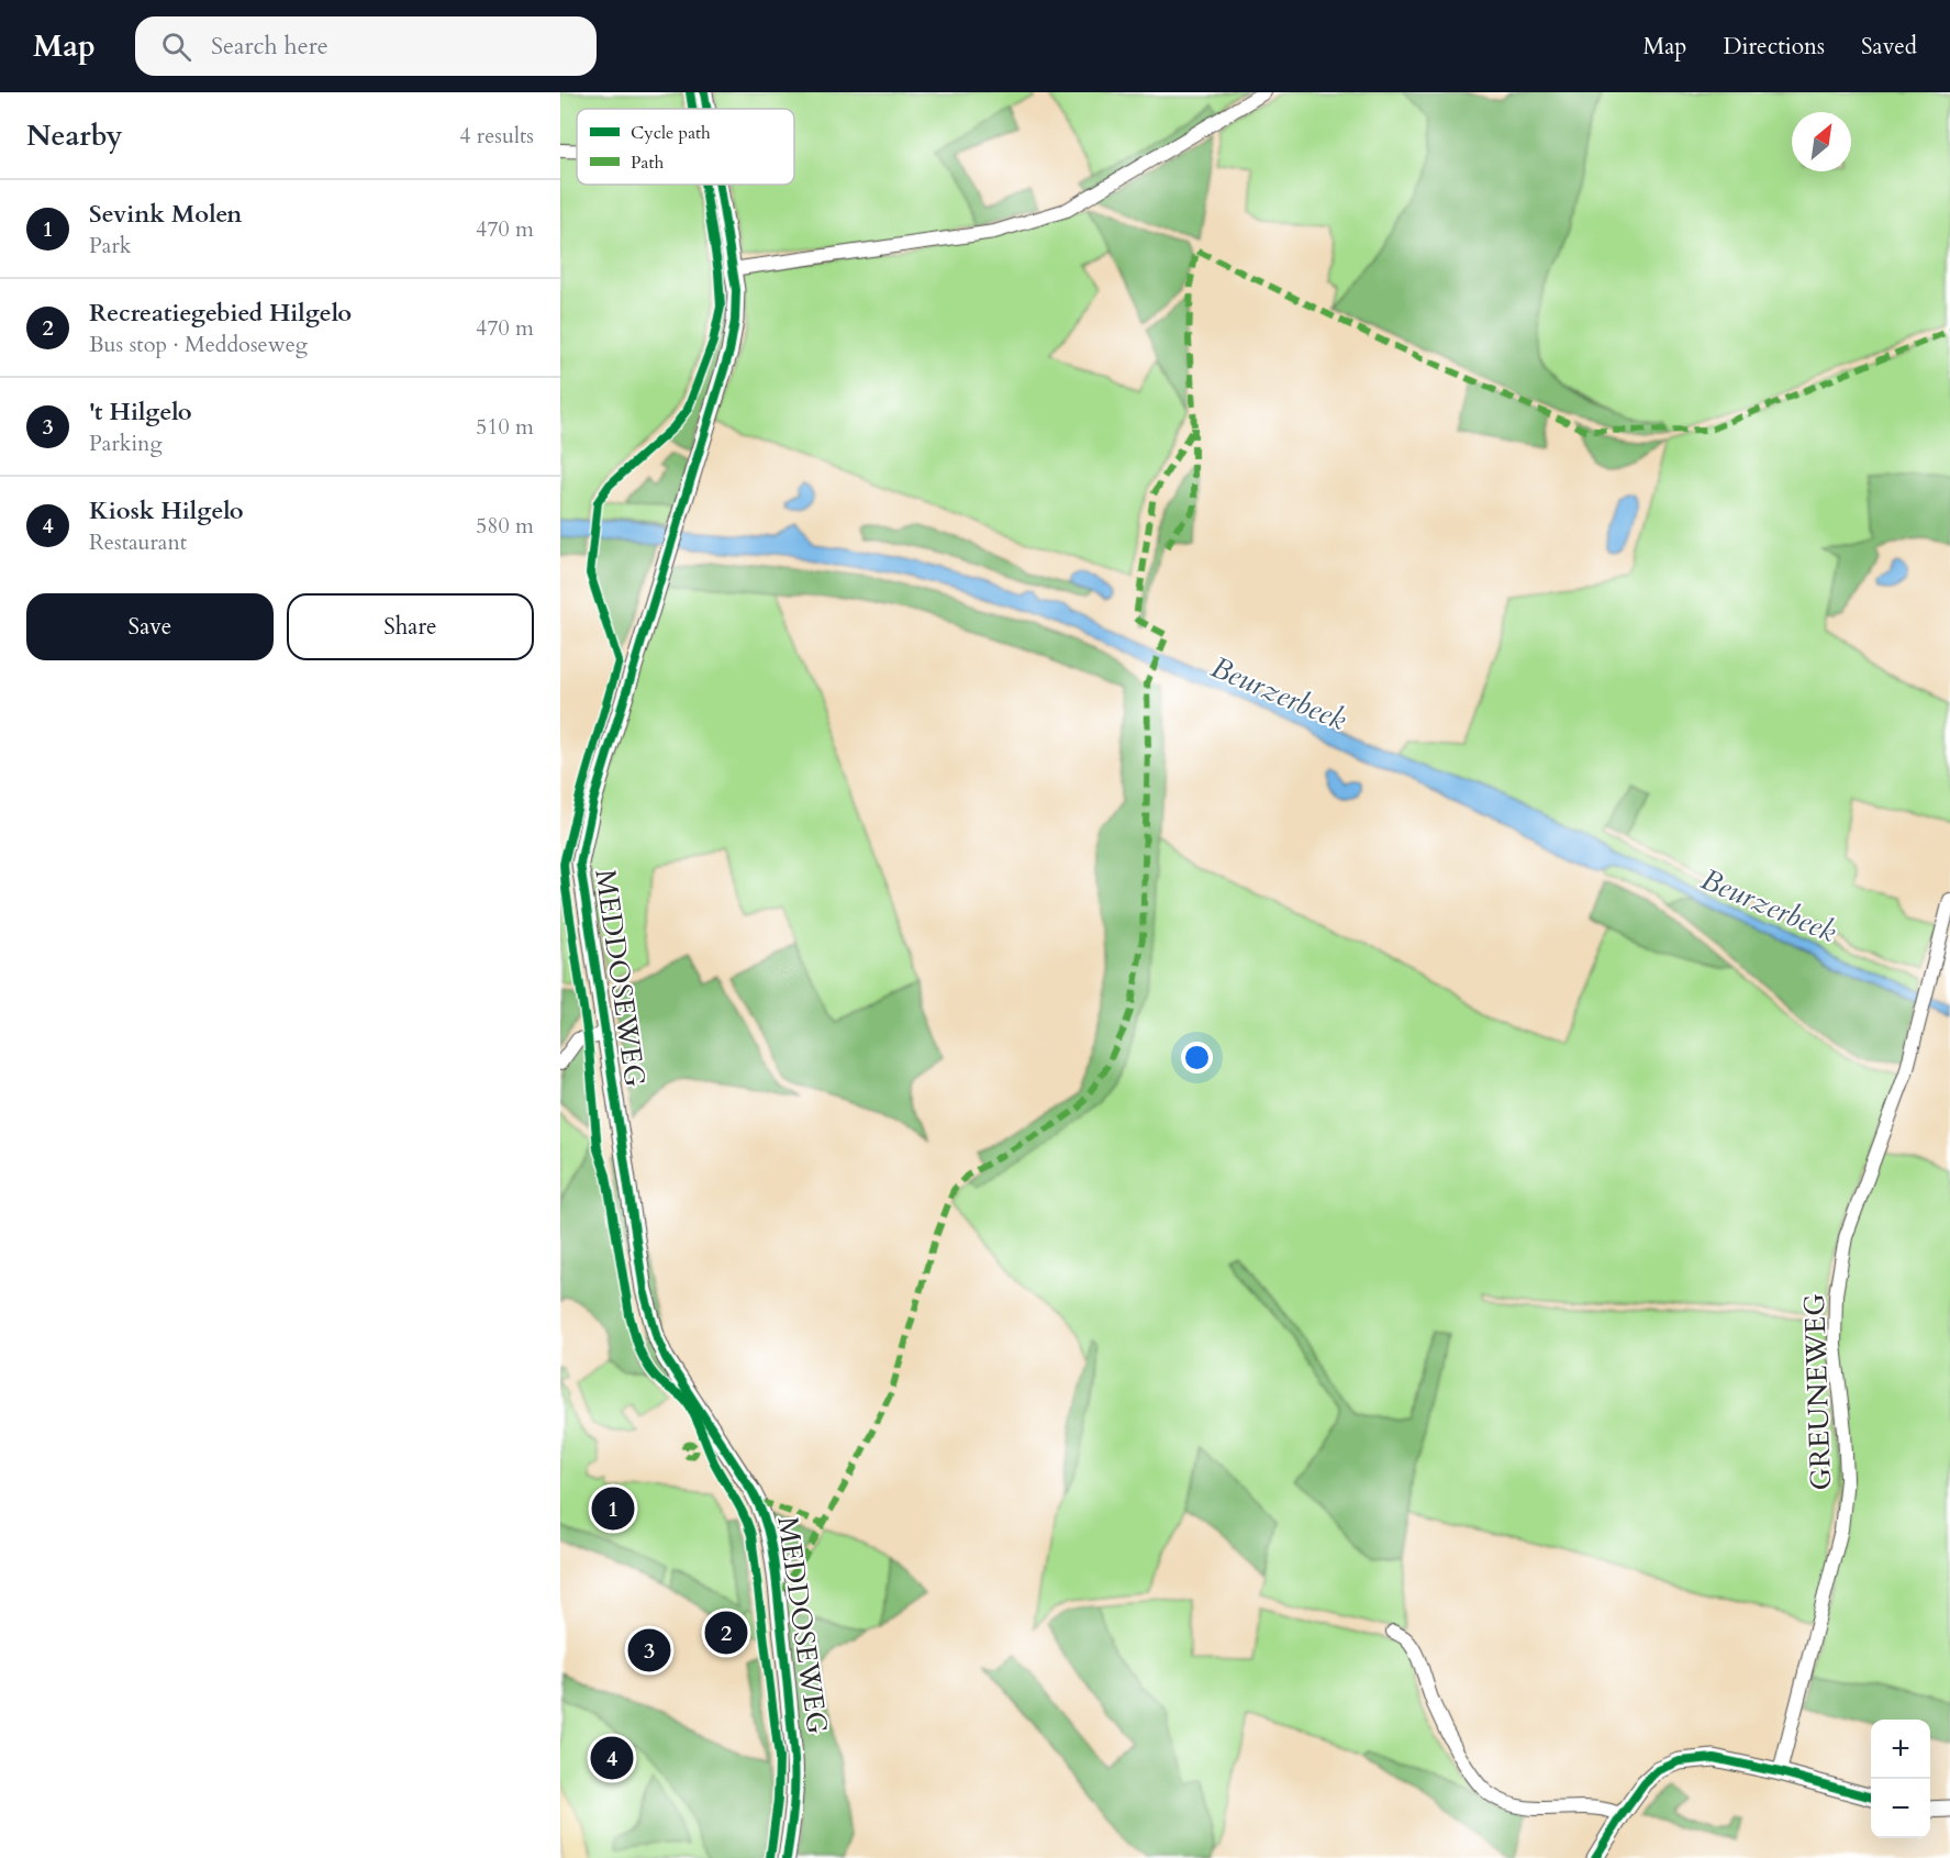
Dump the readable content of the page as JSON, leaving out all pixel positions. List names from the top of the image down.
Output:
{
  "streets": {
    "street": ["MEDDOSEWEG", "GREUNEWEG"]
  },
  "water": ["Beurzerbeek"],
  "legend": ["Cycle path", "Path"],
  "north": "top right",
  "page": {
    "header": "Map",
    "search": "Search here",
    "nav": ["Map", "Directions", "Saved"],
    "heading": ["Nearby", "4 results"],
    "list": [
      {
        "mark": "1",
        "name": "Sevink Molen",
        "note": "Park",
        "value": "470 m"
      },
      {
        "mark": "2",
        "name": "Recreatiegebied Hilgelo",
        "note": "Bus stop · Meddoseweg",
        "value": "470 m"
      },
      {
        "mark": "3",
        "name": "'t Hilgelo",
        "note": "Parking",
        "value": "510 m"
      },
      {
        "mark": "4",
        "name": "Kiosk Hilgelo",
        "note": "Restaurant",
        "value": "580 m"
      }
    ],
    "buttons": ["Save", "Share"],
    "pins": [
      "1",
      "2",
      "3",
      "4"
    ],
    "map_buttons": ["+", "−"]
  }
}
